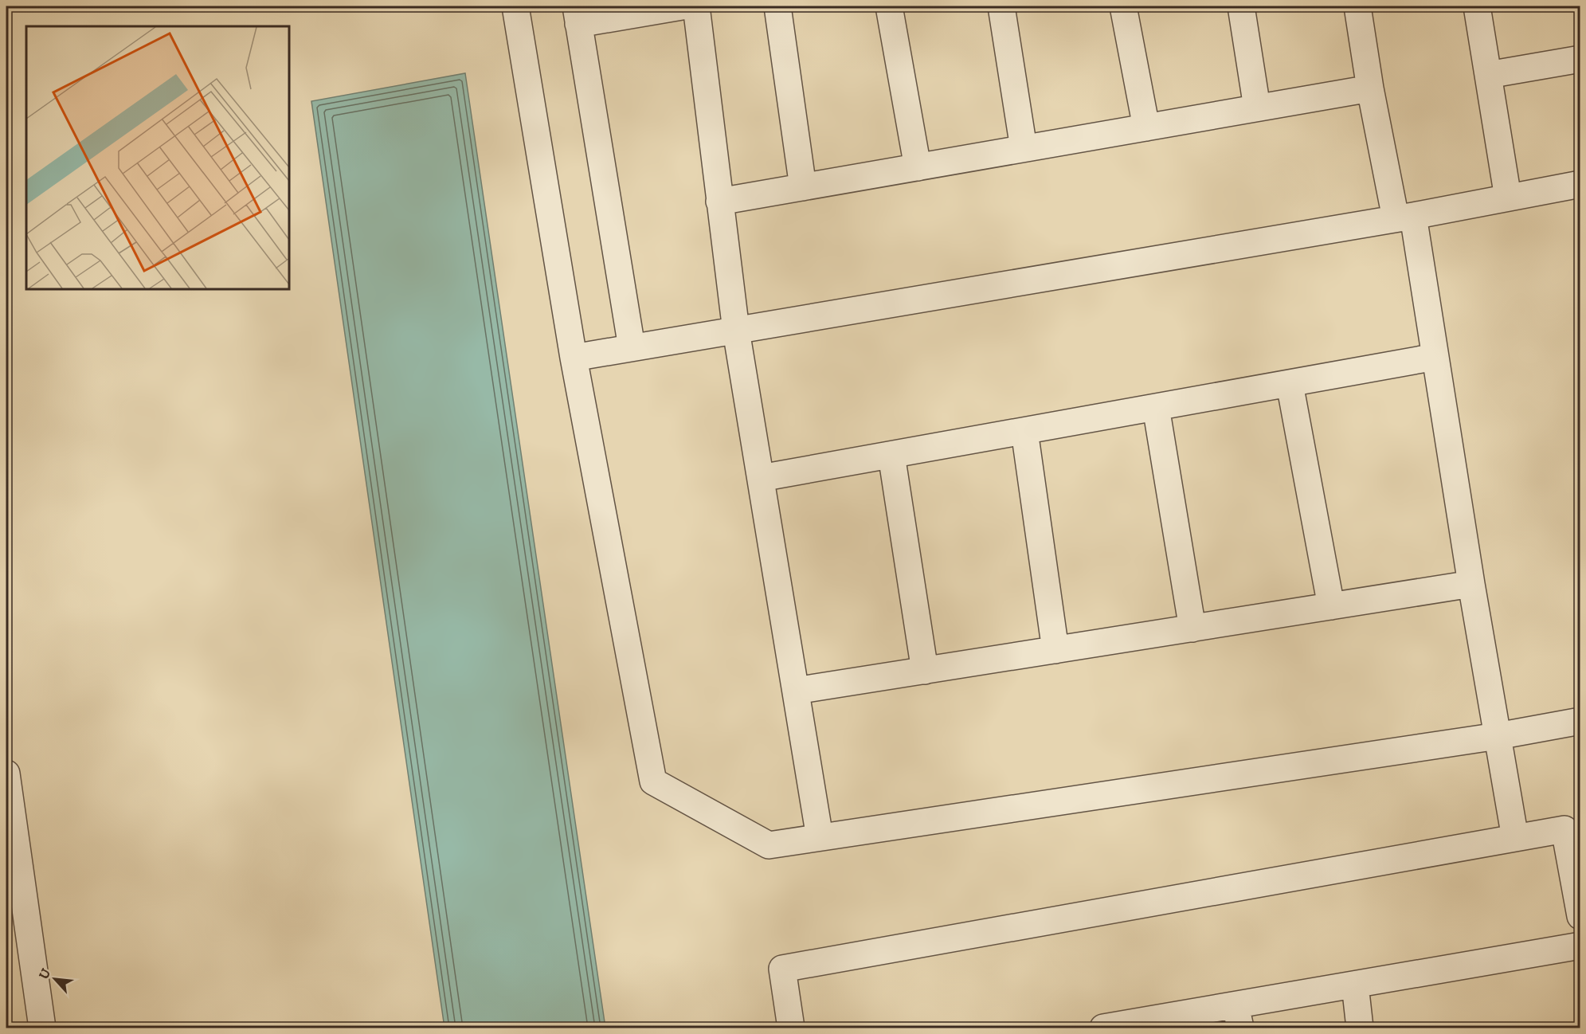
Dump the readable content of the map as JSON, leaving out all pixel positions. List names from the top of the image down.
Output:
{
  "north": "top left"
}
